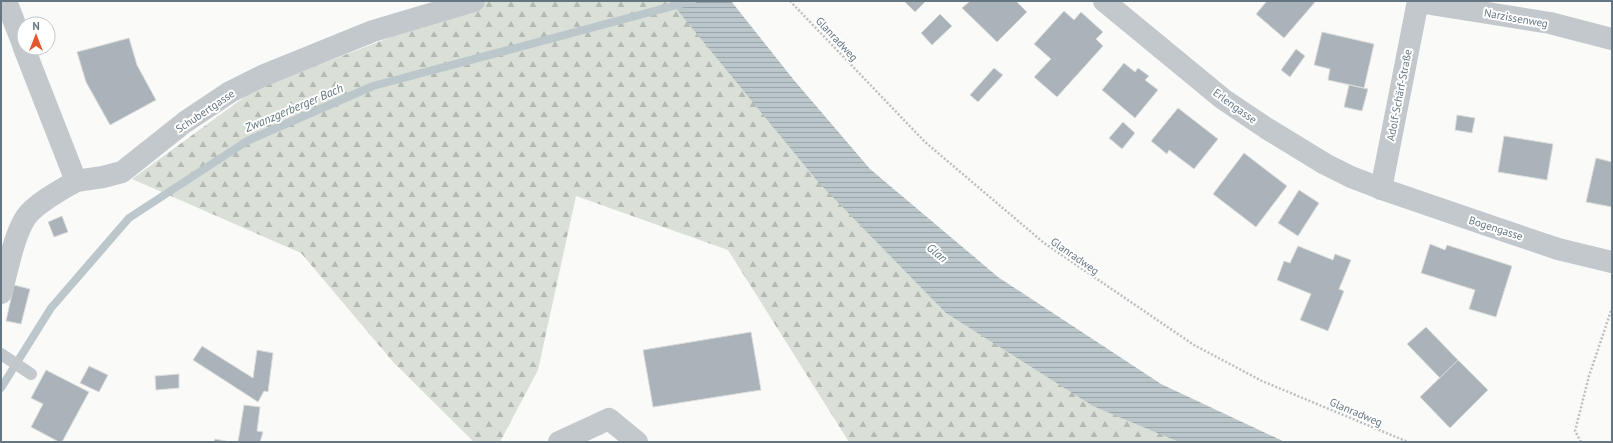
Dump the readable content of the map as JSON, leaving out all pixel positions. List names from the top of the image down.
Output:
{
  "streets": {
    "street": [
      "Narzissenweg",
      "Adolf-Schärf-Straße",
      "Erlengasse",
      "Schubertgasse",
      "Bogengasse"
    ],
    "path": ["Glanradweg"]
  },
  "crossings": [
    ["Narzissenweg", "Adolf-Schärf-Straße"],
    ["Adolf-Schärf-Straße", "Erlengasse"],
    ["Adolf-Schärf-Straße", "Bogengasse"],
    ["Erlengasse", "Bogengasse"]
  ],
  "water": ["Zwanzgerberger Bach", "Glan"],
  "north": "top"
}
